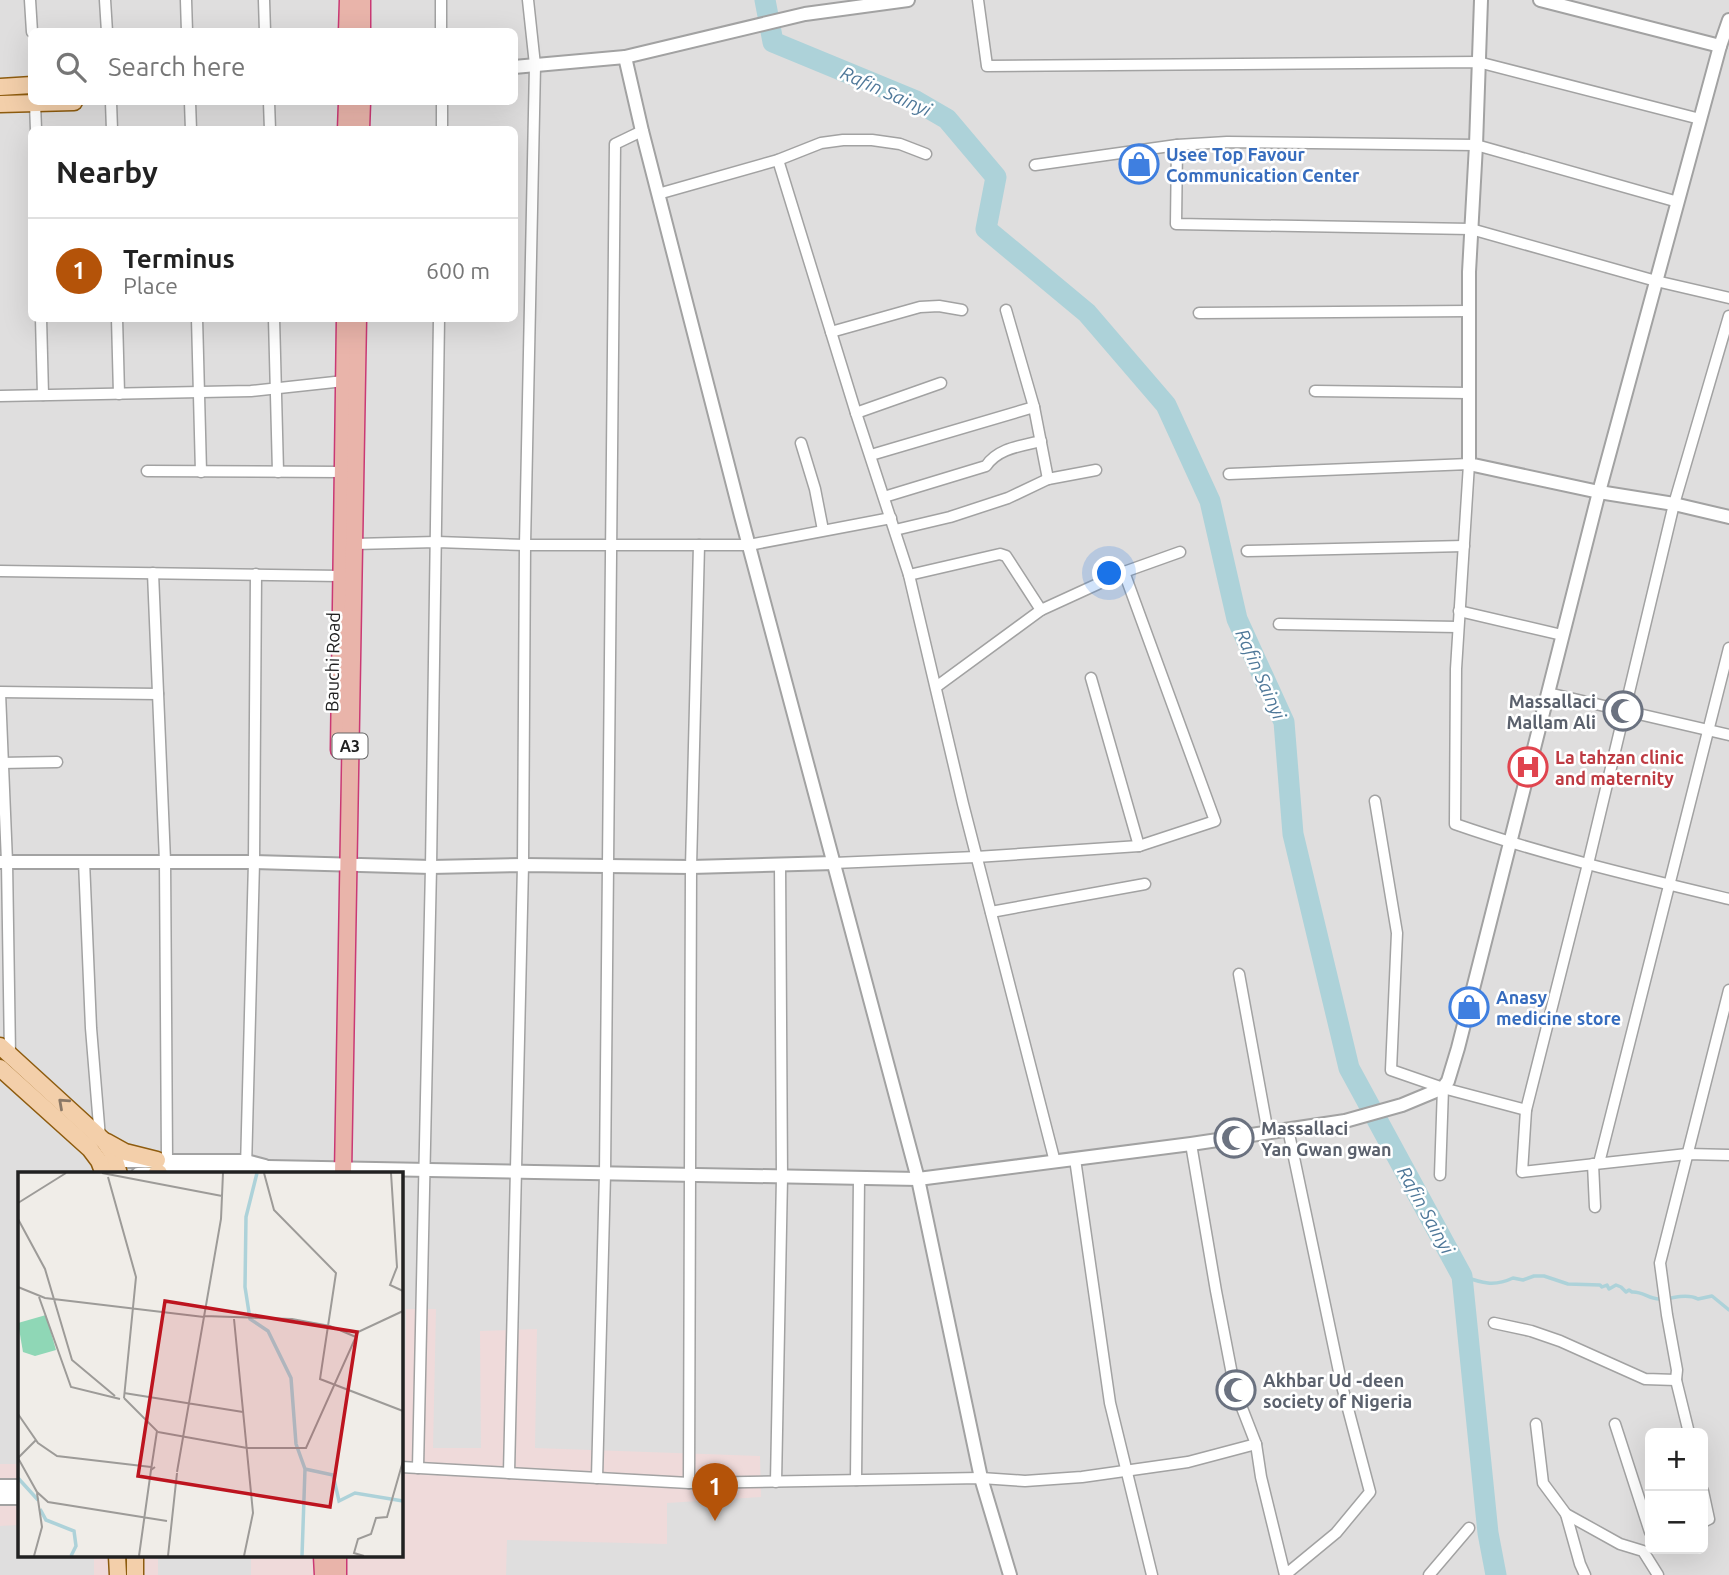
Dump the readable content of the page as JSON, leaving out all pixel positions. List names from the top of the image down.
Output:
{
  "streets": {
    "highway": ["Bauchi Road", "A3"]
  },
  "water": ["Rafin Sainyi"],
  "places": {
    "shop": ["Usee Top Favour Communication Center", "Anasy medicine store"],
    "mosque": ["Massallaci Mallam Ali", "Massallaci Yan Gwan gwan", "Akhbar Ud -deen society of Nigeria"],
    "hospital": ["La tahzan clinic and maternity"]
  },
  "page": {
    "search": "Search here",
    "heading": "Nearby",
    "list": [
      {
        "mark": "1",
        "name": "Terminus",
        "note": "Place",
        "value": "600 m"
      }
    ],
    "map_buttons": ["+", "−"],
    "pins": "1"
  }
}
